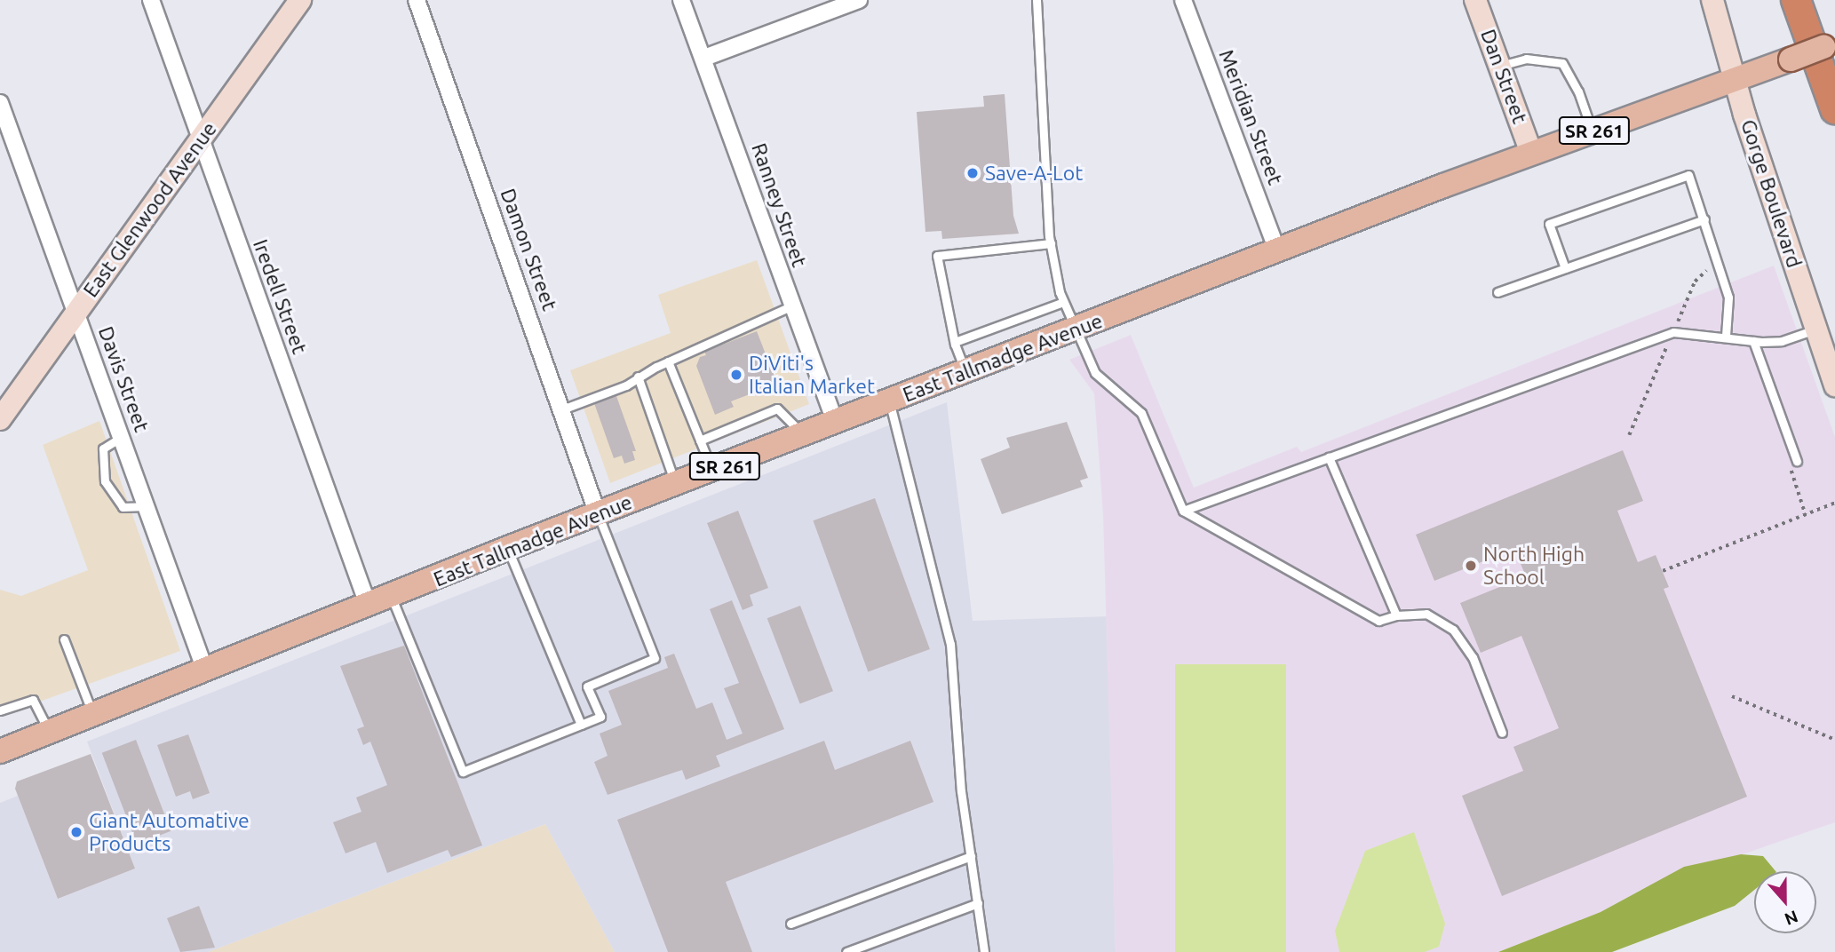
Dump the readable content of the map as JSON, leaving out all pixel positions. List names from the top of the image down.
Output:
{
  "streets": {
    "main road": ["SR 261", "East Tallmadge Avenue"],
    "street": [
      "Dan Street",
      "Meridian Street",
      "Gorge Boulevard",
      "Ranney Street",
      "East Glenwood Avenue",
      "Damon Street",
      "Iredell Street",
      "Davis Street"
    ]
  },
  "crossings": [
    ["Dan Street", "East Tallmadge Avenue"],
    ["Meridian Street", "East Tallmadge Avenue"],
    ["Gorge Boulevard", "East Tallmadge Avenue"],
    ["Ranney Street", "East Tallmadge Avenue"],
    ["East Glenwood Avenue", "Iredell Street"],
    ["East Glenwood Avenue", "Davis Street"],
    ["Damon Street", "East Tallmadge Avenue"],
    ["Iredell Street", "East Tallmadge Avenue"],
    ["East Tallmadge Avenue", "Davis Street"]
  ],
  "places": [
    "Save-A-Lot",
    "DiViti's Italian Market",
    "North High School",
    "Giant Automative Products"
  ],
  "north": "bottom"
}
